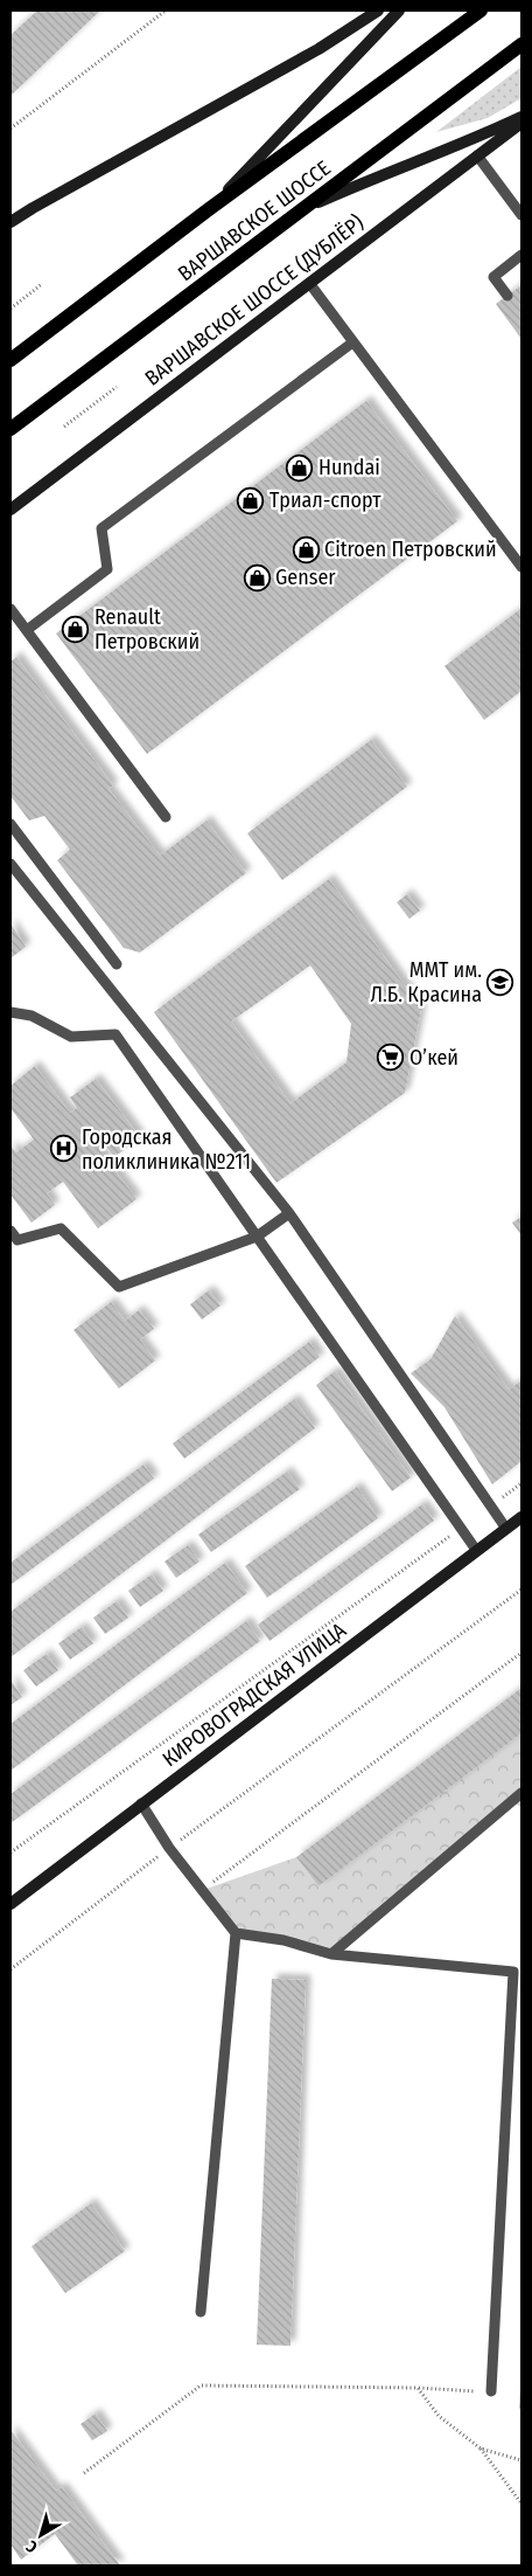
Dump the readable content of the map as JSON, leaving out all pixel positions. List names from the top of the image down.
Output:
{
  "streets": {
    "main road": ["ВАРШАВСКОЕ ШОССЕ", "ВАРШАВСКОЕ ШОССЕ (ДУБЛЁР)", "КИРОВОГРАДСКАЯ УЛИЦА"]
  },
  "places": {
    "shop": [
      "Hundai",
      "Триал-спорт",
      "Citroen Петровский",
      "Genser",
      "Renault Петровский"
    ],
    "school or university": ["ММТ им. Л.Б. Красина"],
    "supermarket": ["О’кей"],
    "hospital": ["Городская поликлиника №211"]
  },
  "north": "bottom left"
}
